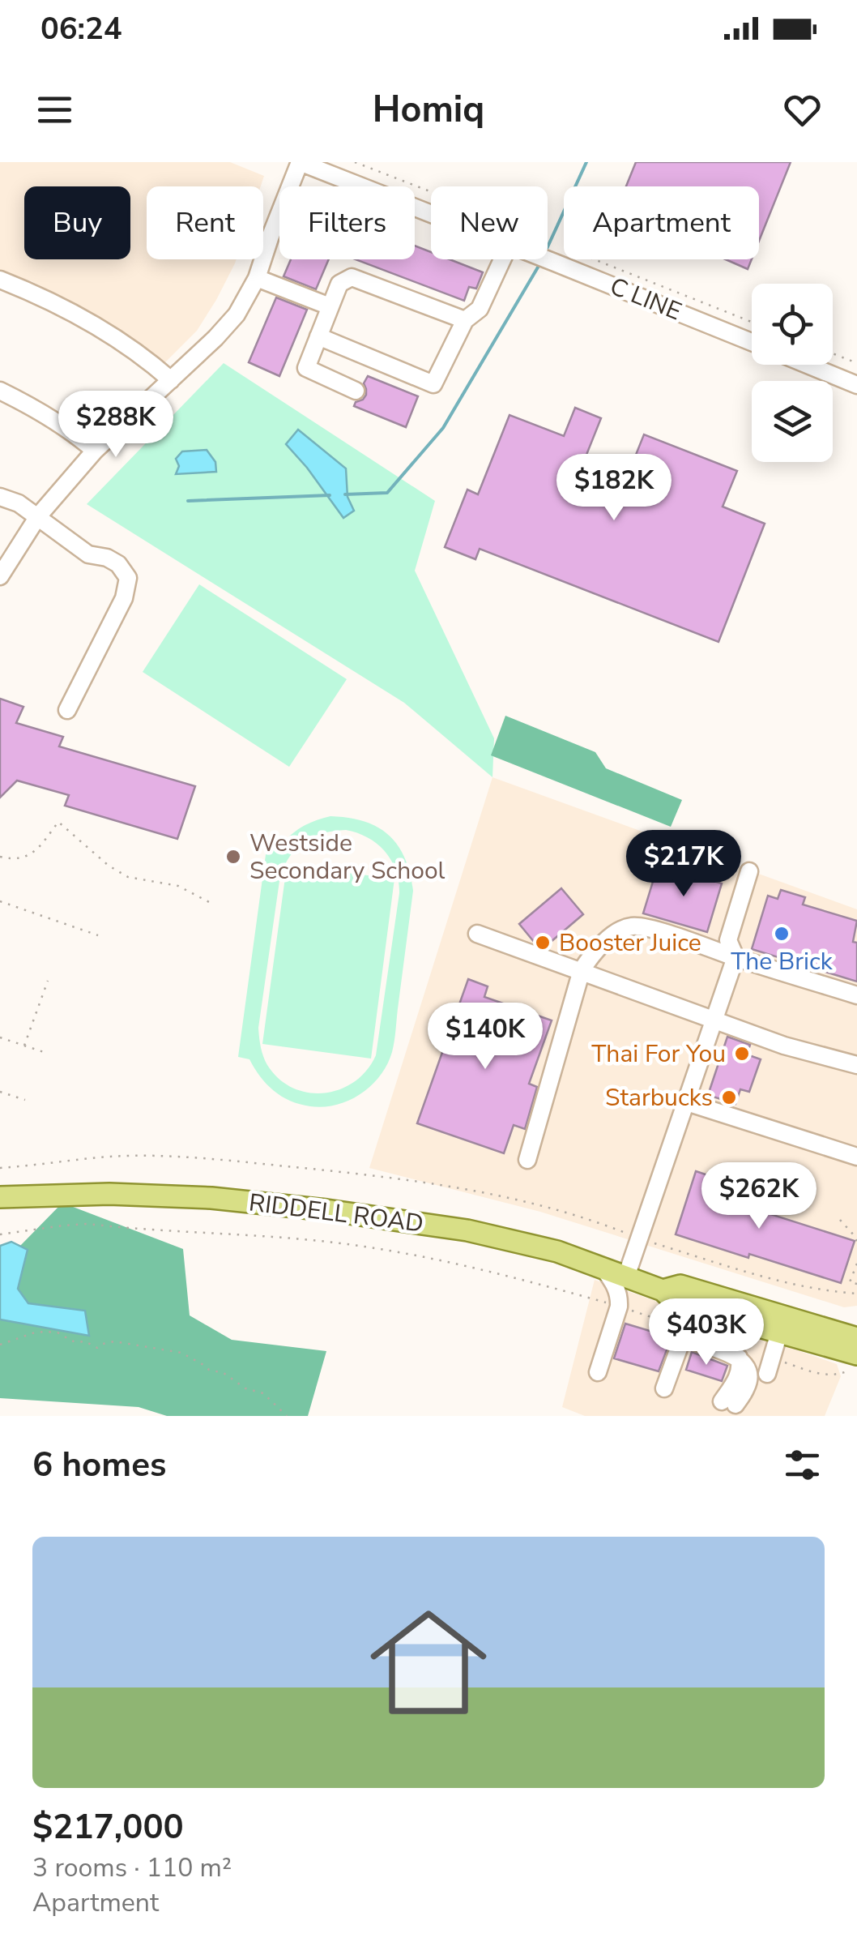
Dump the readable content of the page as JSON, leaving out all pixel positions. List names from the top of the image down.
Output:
{
  "streets": {
    "main road": ["RIDDELL ROAD"],
    "street": ["C LINE"]
  },
  "places": [
    "Westside Secondary School",
    "The Brick",
    "Booster Juice",
    "Thai For You",
    "Starbucks"
  ],
  "page": {
    "status": "06:24",
    "header": "Homiq",
    "chip": [
      "Buy",
      "Rent",
      "Filters",
      "New",
      "Apartment"
    ],
    "price": [
      "$288K",
      "$182K",
      "$217K",
      "$140K",
      "$262K",
      "$403K"
    ],
    "heading": "6 homes",
    "list": [
      {
        "name": "$217,000",
        "note": "3 rooms · 110 m² · Apartment"
      }
    ]
  }
}
